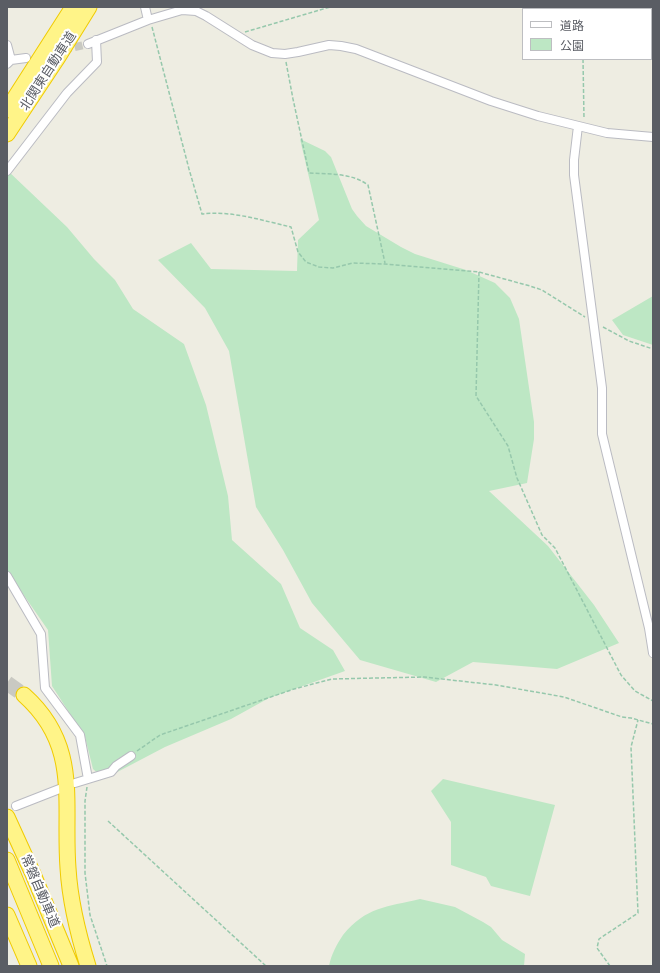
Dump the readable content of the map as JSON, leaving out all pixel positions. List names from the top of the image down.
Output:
{
  "streets": {
    "highway": ["北関東自動車道", "常磐自動車道"]
  },
  "legend": ["道路", "公園"]
}
